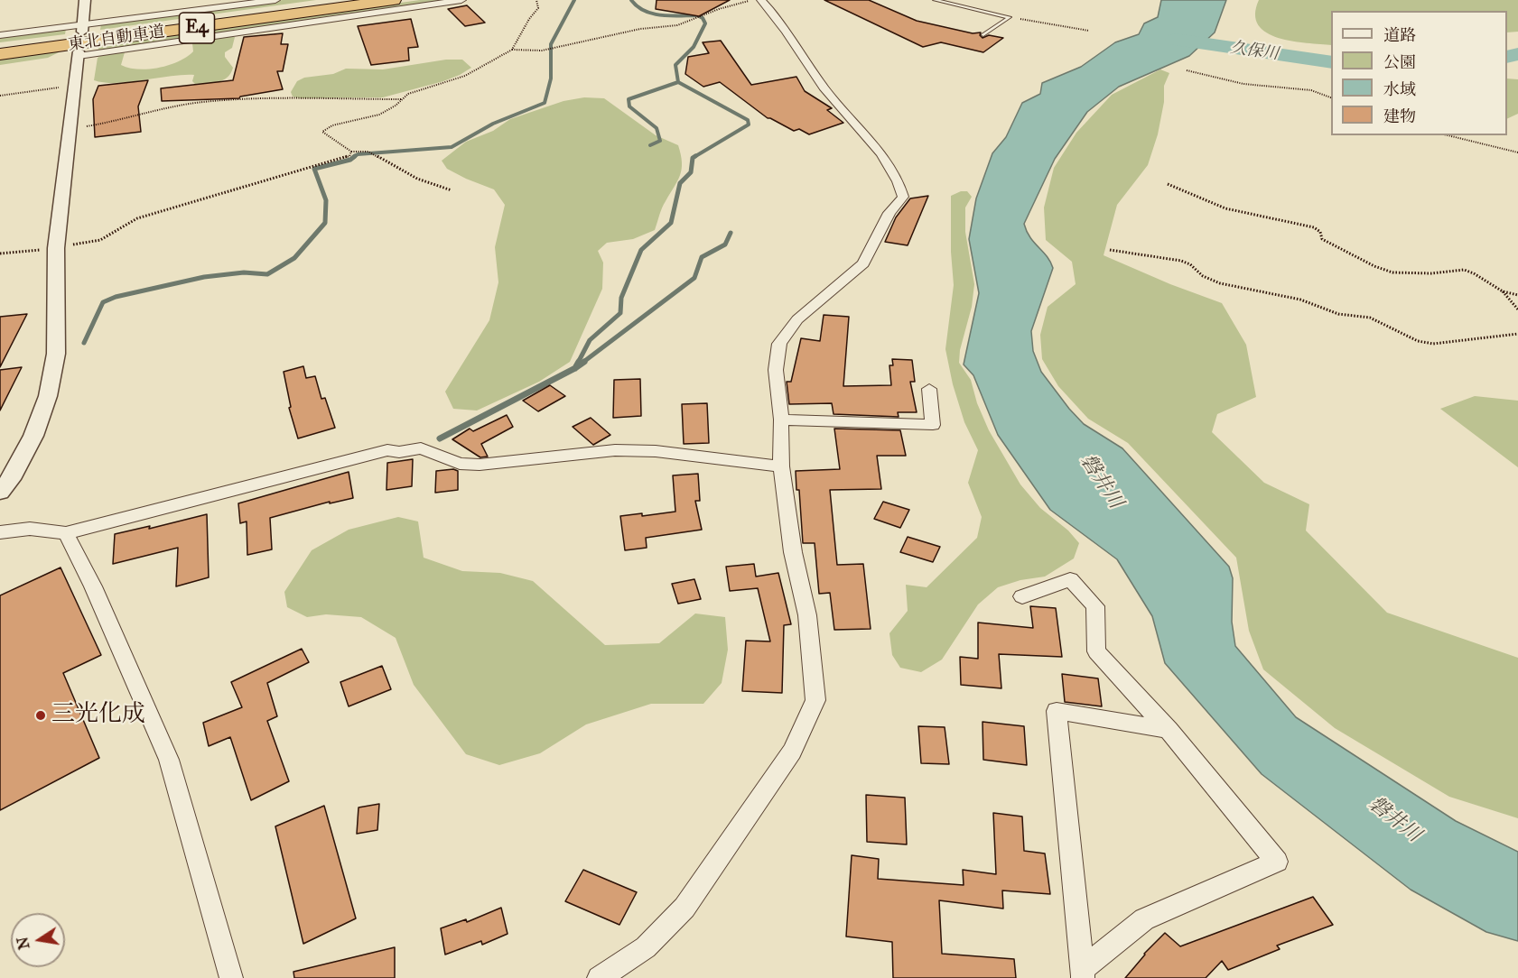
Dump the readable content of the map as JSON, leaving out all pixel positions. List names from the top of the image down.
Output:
{
  "streets": {
    "highway": ["E4", "東北自動車道"]
  },
  "water": ["久保川", "磐井川"],
  "places": ["三光化成"],
  "legend": [
    "道路",
    "公園",
    "水域",
    "建物"
  ],
  "north": "left"
}
